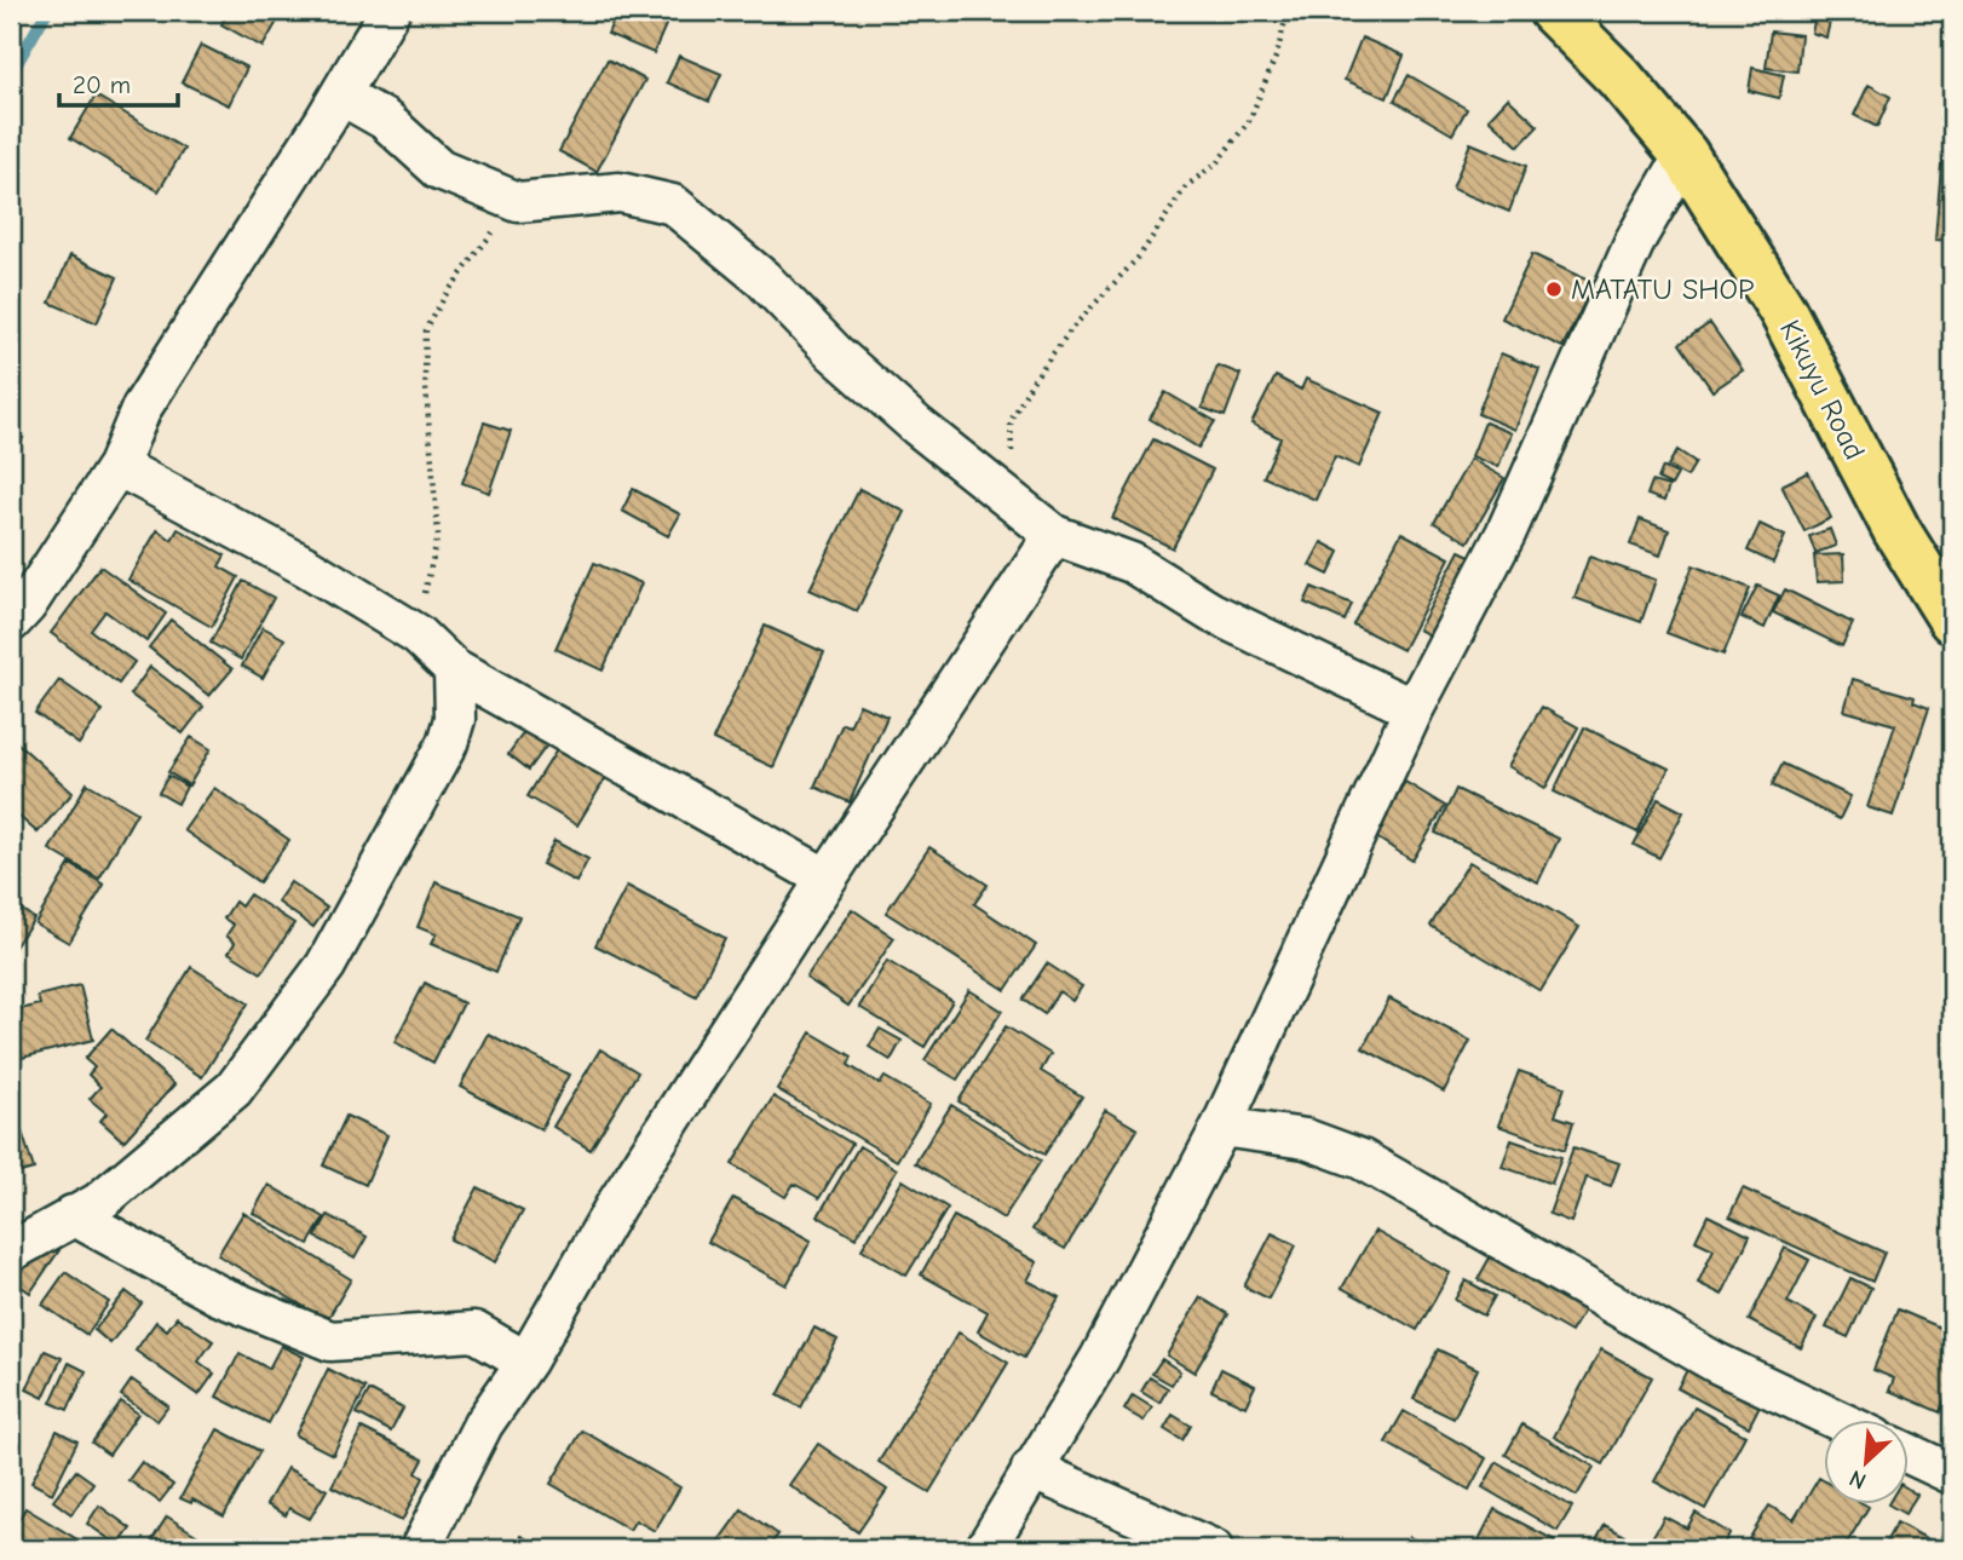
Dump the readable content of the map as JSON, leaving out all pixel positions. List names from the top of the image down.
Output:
{
  "streets": {
    "main road": ["Kikuyu Road"]
  },
  "places": ["MATATU SHOP"],
  "scale_bar": "20 m",
  "north": "bottom left"
}
